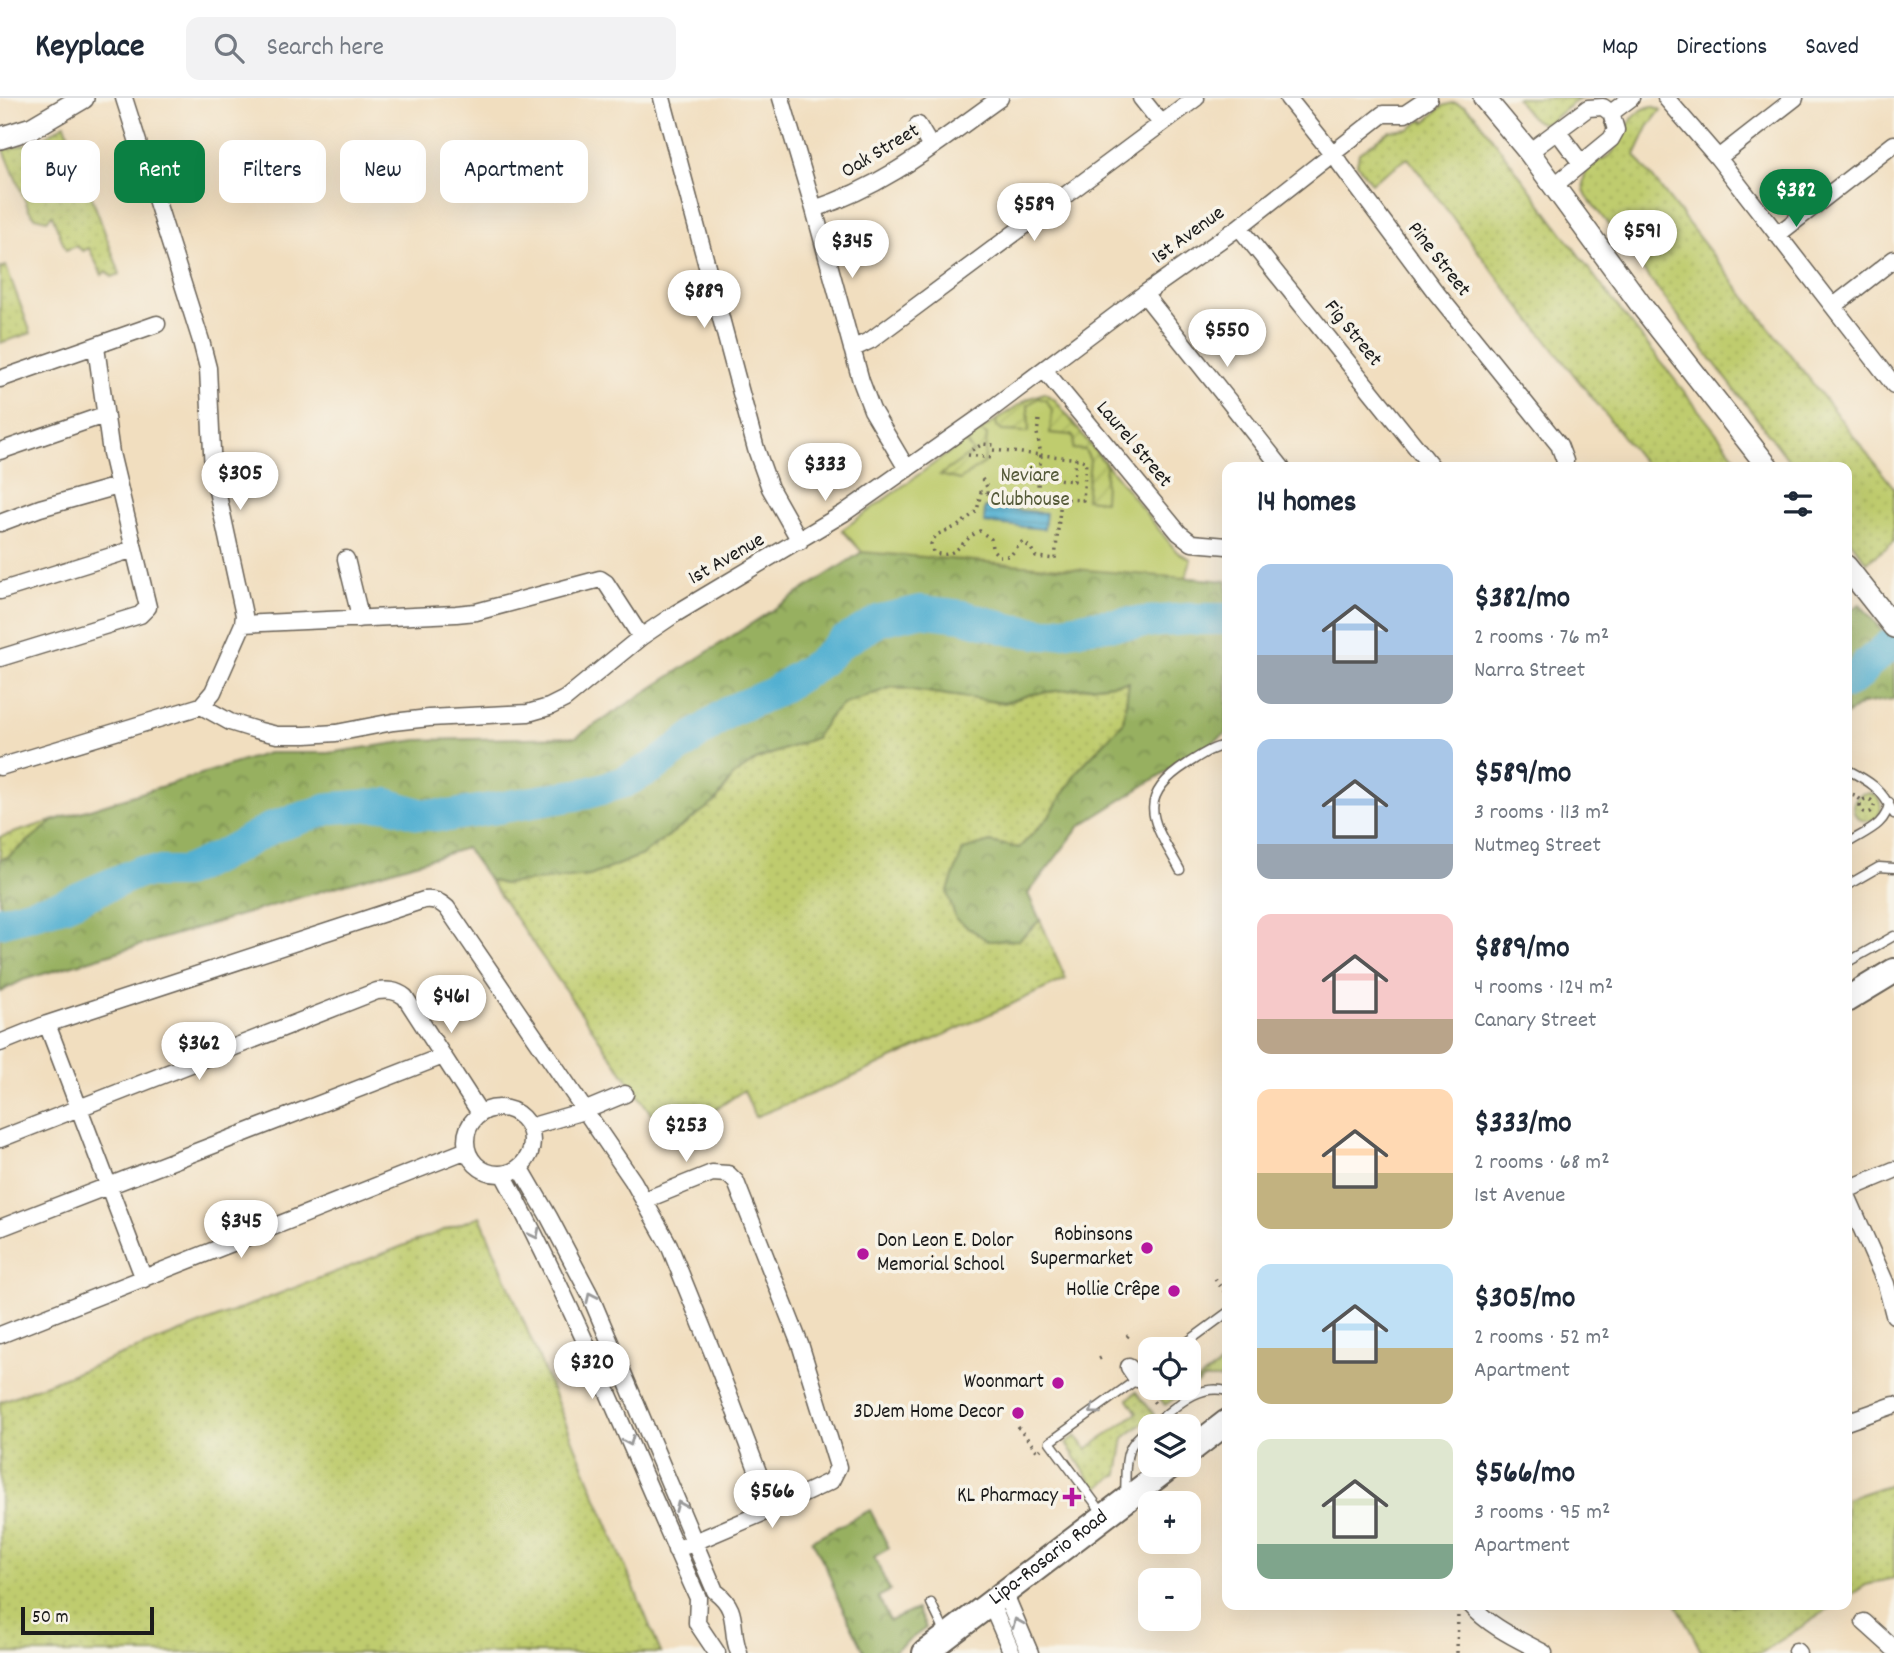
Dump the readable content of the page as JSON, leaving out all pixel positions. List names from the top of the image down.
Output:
{
  "streets": {
    "main road": ["Lipa-Rosario Road"],
    "street": [
      "Oak Street",
      "1st Avenue",
      "Pine Street",
      "Fig Street",
      "Laurel Street"
    ]
  },
  "crossings": [
    ["1st Avenue", "Pine Street"],
    ["1st Avenue", "Fig Street"],
    ["1st Avenue", "Laurel Street"]
  ],
  "parks": ["Neviare Clubhouse"],
  "places": {
    "other": [
      "Robinsons Supermarket",
      "Don Leon E. Dolor Memorial School",
      "Hollie Crêpe",
      "Woonmart",
      "3DJem Home Decor"
    ],
    "health": ["KL Pharmacy"]
  },
  "scale_bar": "50 m",
  "page": {
    "header": "Keyplace",
    "search": "Search here",
    "nav": ["Map", "Directions", "Saved"],
    "chip": [
      "Buy",
      "Rent",
      "Filters",
      "New",
      "Apartment"
    ],
    "price": [
      "$382",
      "$589",
      "$591",
      "$345",
      "$889",
      "$550",
      "$333",
      "$305",
      "$461",
      "$362",
      "$253",
      "$345",
      "$320",
      "$566"
    ],
    "heading": "14 homes",
    "list": [
      {
        "name": "$382/mo",
        "note": "2 rooms · 76 m² · Narra Street"
      },
      {
        "name": "$589/mo",
        "note": "3 rooms · 113 m² · Nutmeg Street"
      },
      {
        "name": "$889/mo",
        "note": "4 rooms · 124 m² · Canary Street"
      },
      {
        "name": "$333/mo",
        "note": "2 rooms · 68 m² · 1st Avenue"
      },
      {
        "name": "$305/mo",
        "note": "2 rooms · 52 m² · Apartment"
      },
      {
        "name": "$566/mo",
        "note": "3 rooms · 95 m² · Apartment"
      }
    ],
    "map_buttons": ["+", "−"],
    "scale": "50 m"
  }
}
